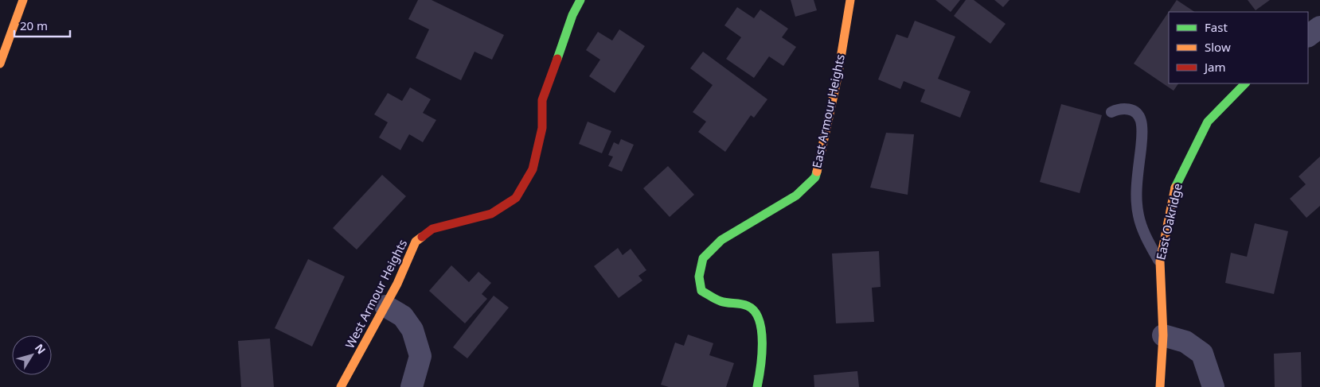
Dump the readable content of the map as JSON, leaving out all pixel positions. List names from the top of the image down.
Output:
{
  "streets": {
    "street": ["East Armour Heights", "East Oakridge", "West Armour Heights"]
  },
  "legend": ["Fast", "Slow", "Jam"],
  "scale_bar": "20 m",
  "north": "top right"
}
